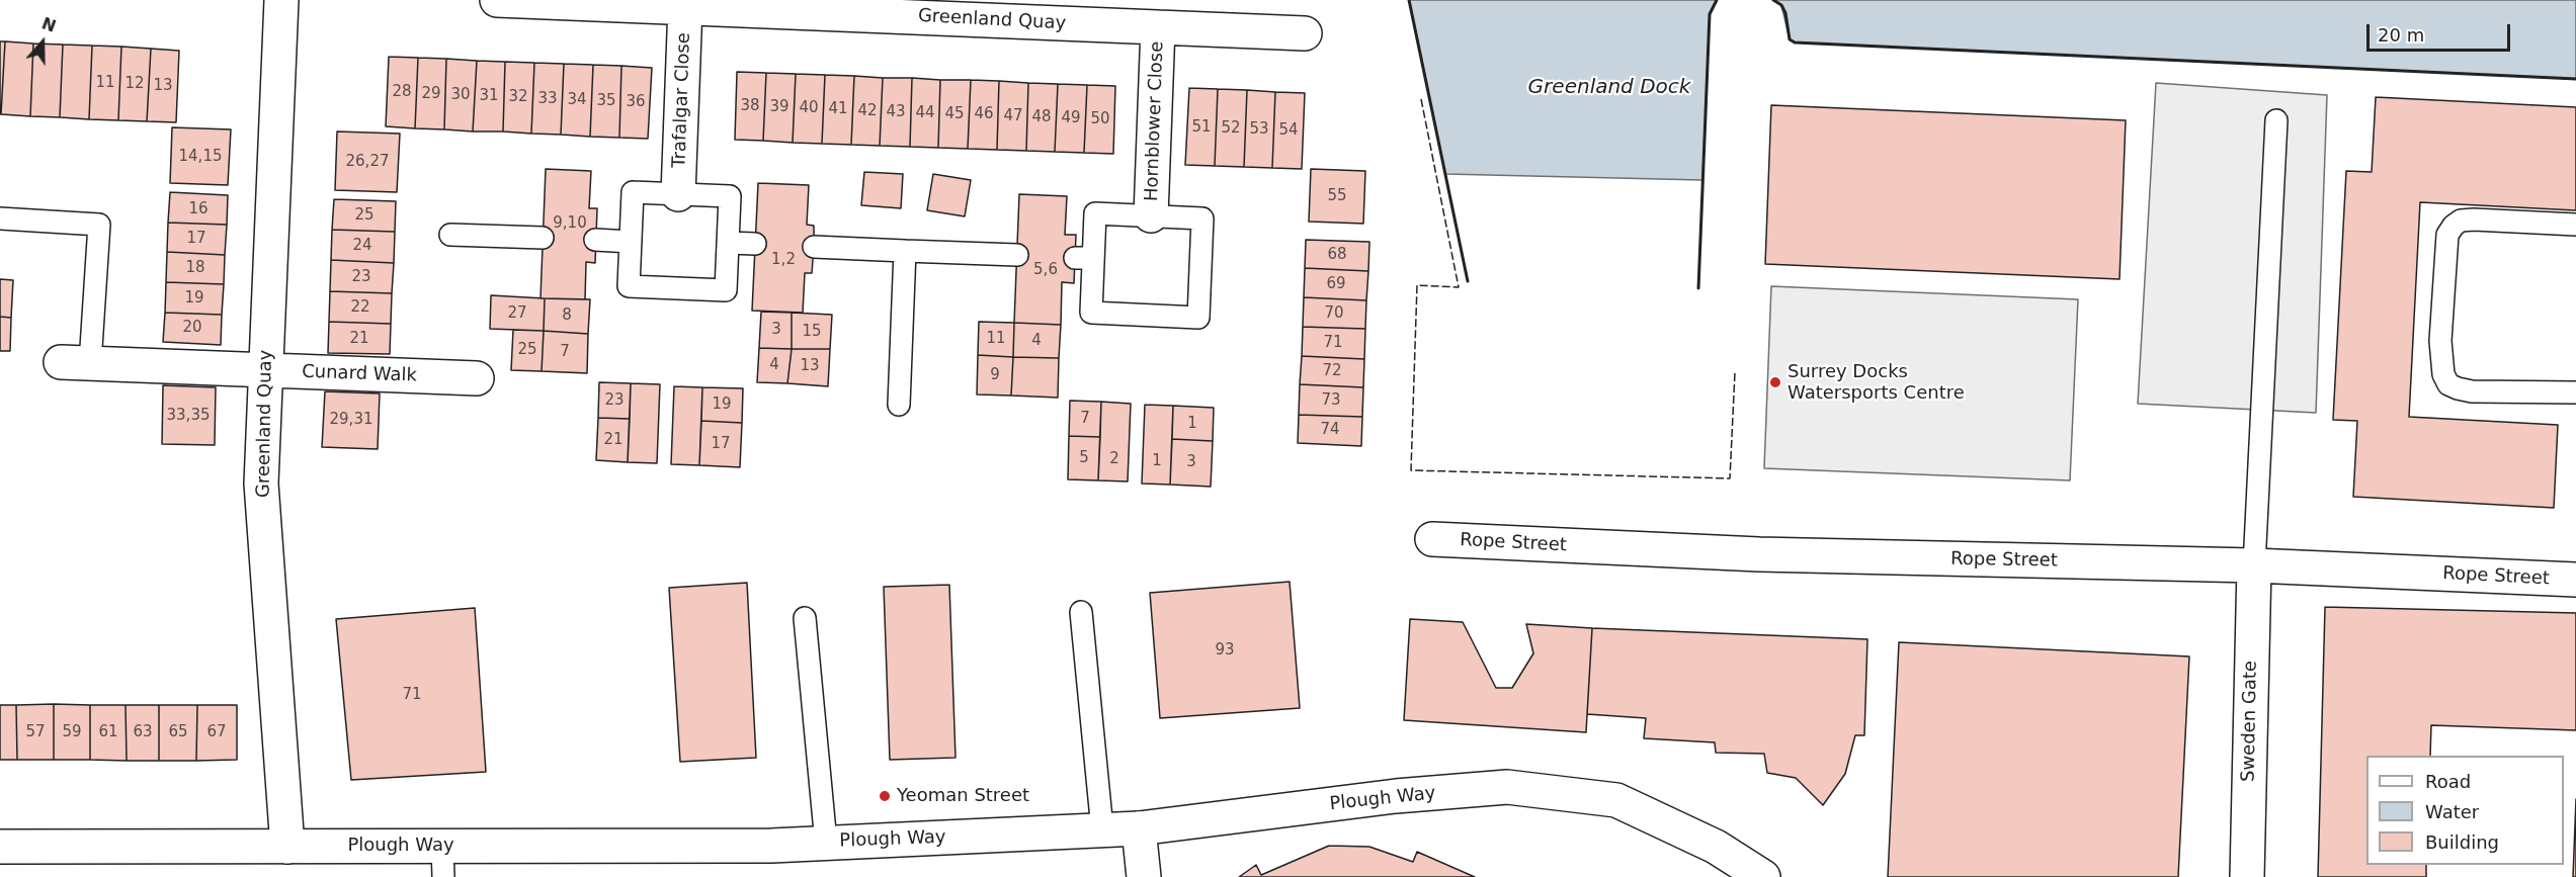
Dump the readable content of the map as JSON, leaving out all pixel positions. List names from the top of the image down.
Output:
{
  "streets": {
    "street": [
      "Greenland Quay",
      "Trafalgar Close",
      "Hornblower Close",
      "Cunard Walk",
      "Rope Street",
      "Sweden Gate",
      "Plough Way"
    ]
  },
  "crossings": [
    ["Greenland Quay", "Trafalgar Close"],
    ["Greenland Quay", "Hornblower Close"],
    ["Greenland Quay", "Cunard Walk"],
    ["Greenland Quay", "Plough Way"],
    ["Rope Street", "Sweden Gate"]
  ],
  "water": ["Greenland Dock"],
  "places": ["Surrey Docks Watersports Centre", "Yeoman Street"],
  "house_numbers": [
    "11",
    "12",
    "13",
    "28",
    "29",
    "30",
    "31",
    "32",
    "33",
    "34",
    "35",
    "36",
    "38",
    "39",
    "40",
    "41",
    "42",
    "43",
    "44",
    "45",
    "46",
    "47",
    "48",
    "49",
    "50",
    "51",
    "52",
    "53",
    "54",
    "14,15",
    "26,27",
    "55",
    "16",
    "25",
    "9,10",
    "17",
    "24",
    "68",
    "1,2",
    "18",
    "5,6",
    "23",
    "69",
    "19",
    "22",
    "27",
    "70",
    "8",
    "20",
    "3",
    "15",
    "21",
    "11",
    "4",
    "71",
    "25",
    "7",
    "4",
    "13",
    "72",
    "9",
    "23",
    "73",
    "19",
    "33,35",
    "7",
    "29,31",
    "1",
    "74",
    "21",
    "17",
    "5",
    "2",
    "1",
    "3",
    "93",
    "71",
    "57",
    "59",
    "61",
    "63",
    "65",
    "67"
  ],
  "legend": ["Road", "Water", "Building"],
  "scale_bar": "20 m",
  "north": "top"
}
